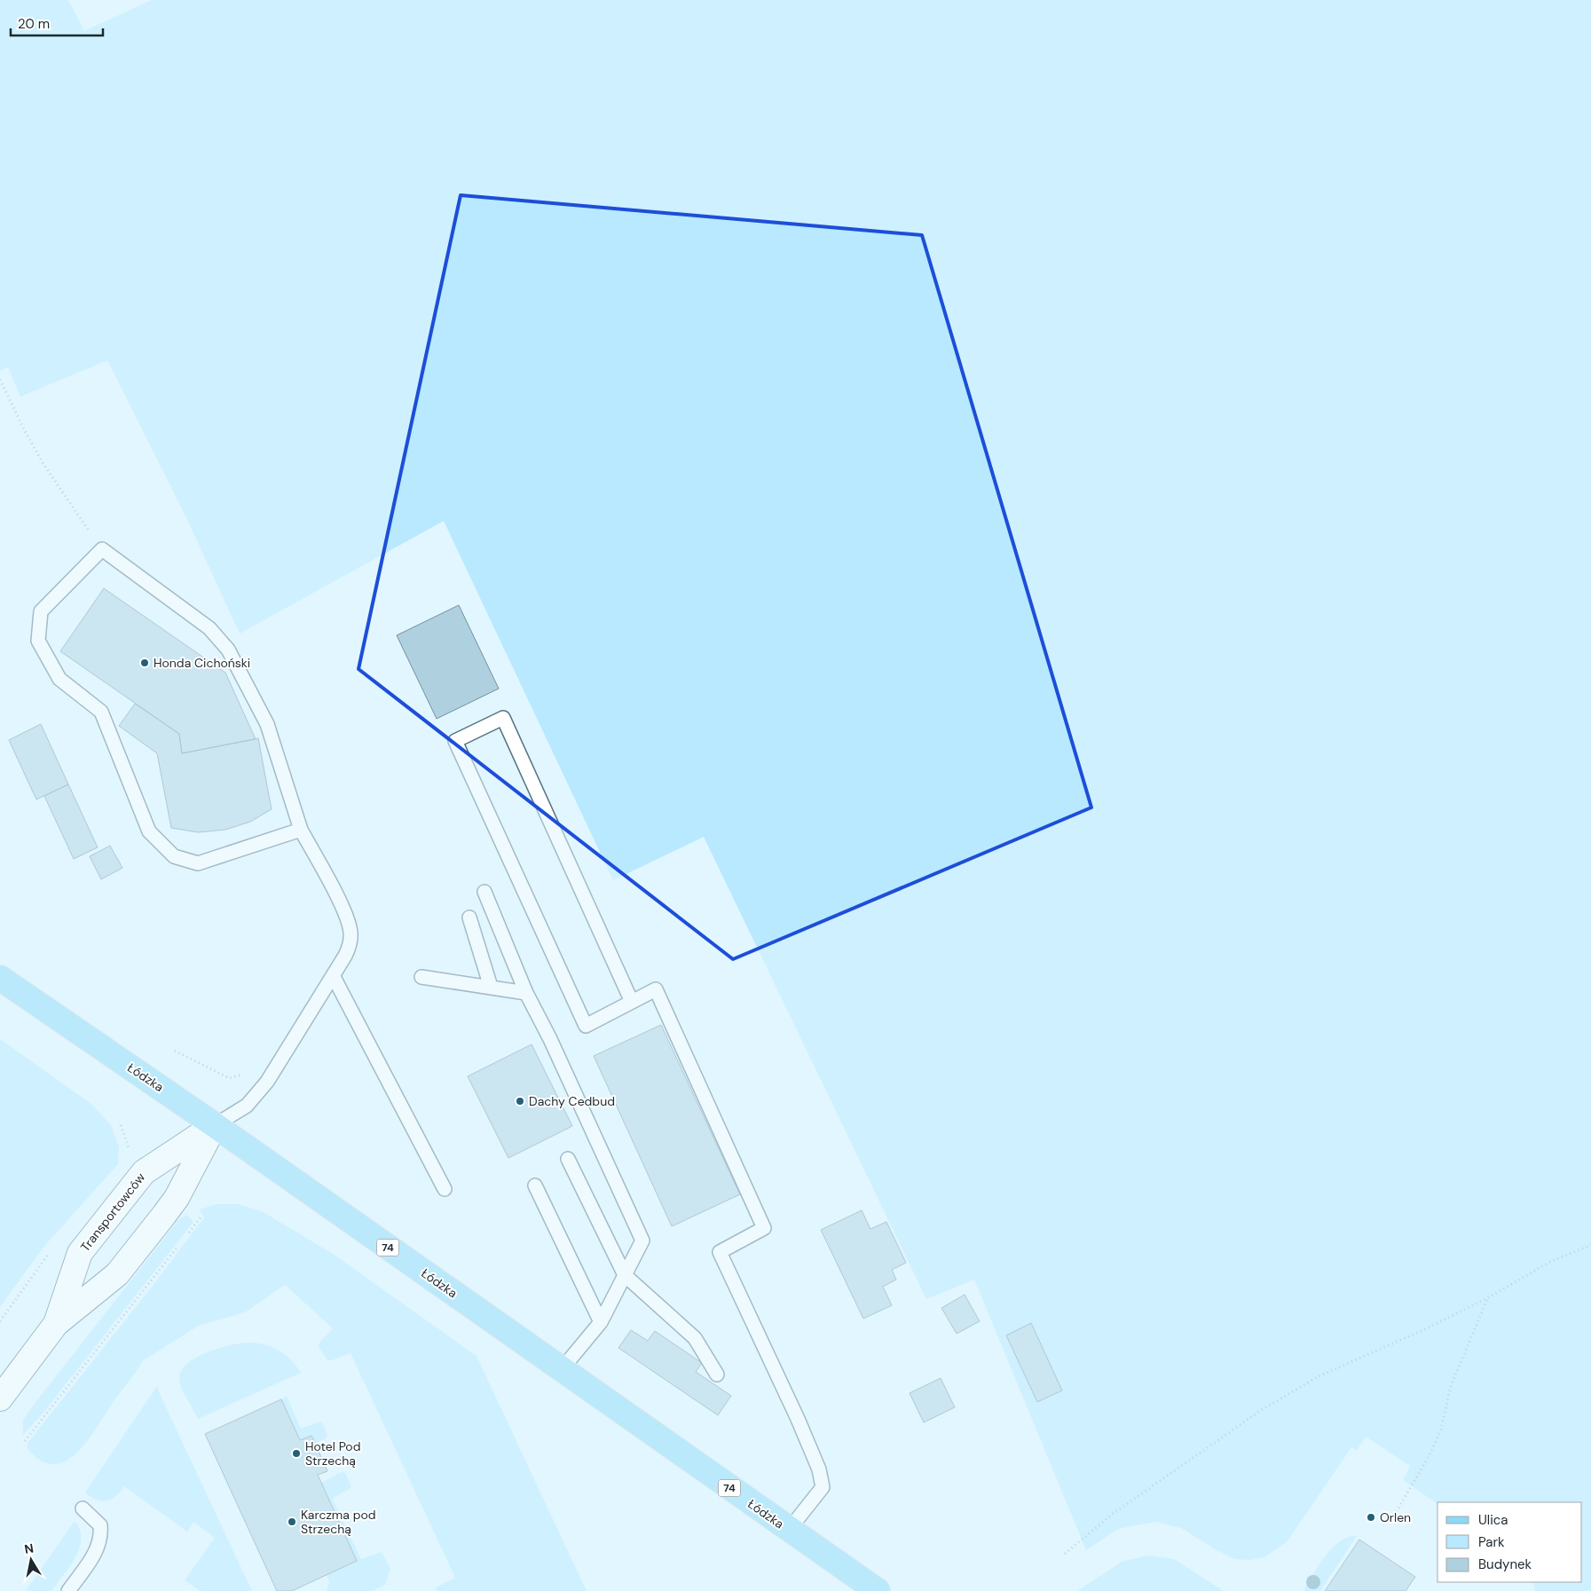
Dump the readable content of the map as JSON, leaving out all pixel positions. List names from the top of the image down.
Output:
{
  "streets": {
    "main road": ["Łódzka", "74"],
    "street": ["Transportowców"]
  },
  "crossings": [
    ["Łódzka", "Transportowców"]
  ],
  "places": [
    "Honda Cichoński",
    "Dachy Cedbud",
    "Hotel Pod Strzechą",
    "Orlen",
    "Karczma pod Strzechą"
  ],
  "legend": ["Ulica", "Park", "Budynek"],
  "scale_bar": "20 m",
  "north": "top"
}
